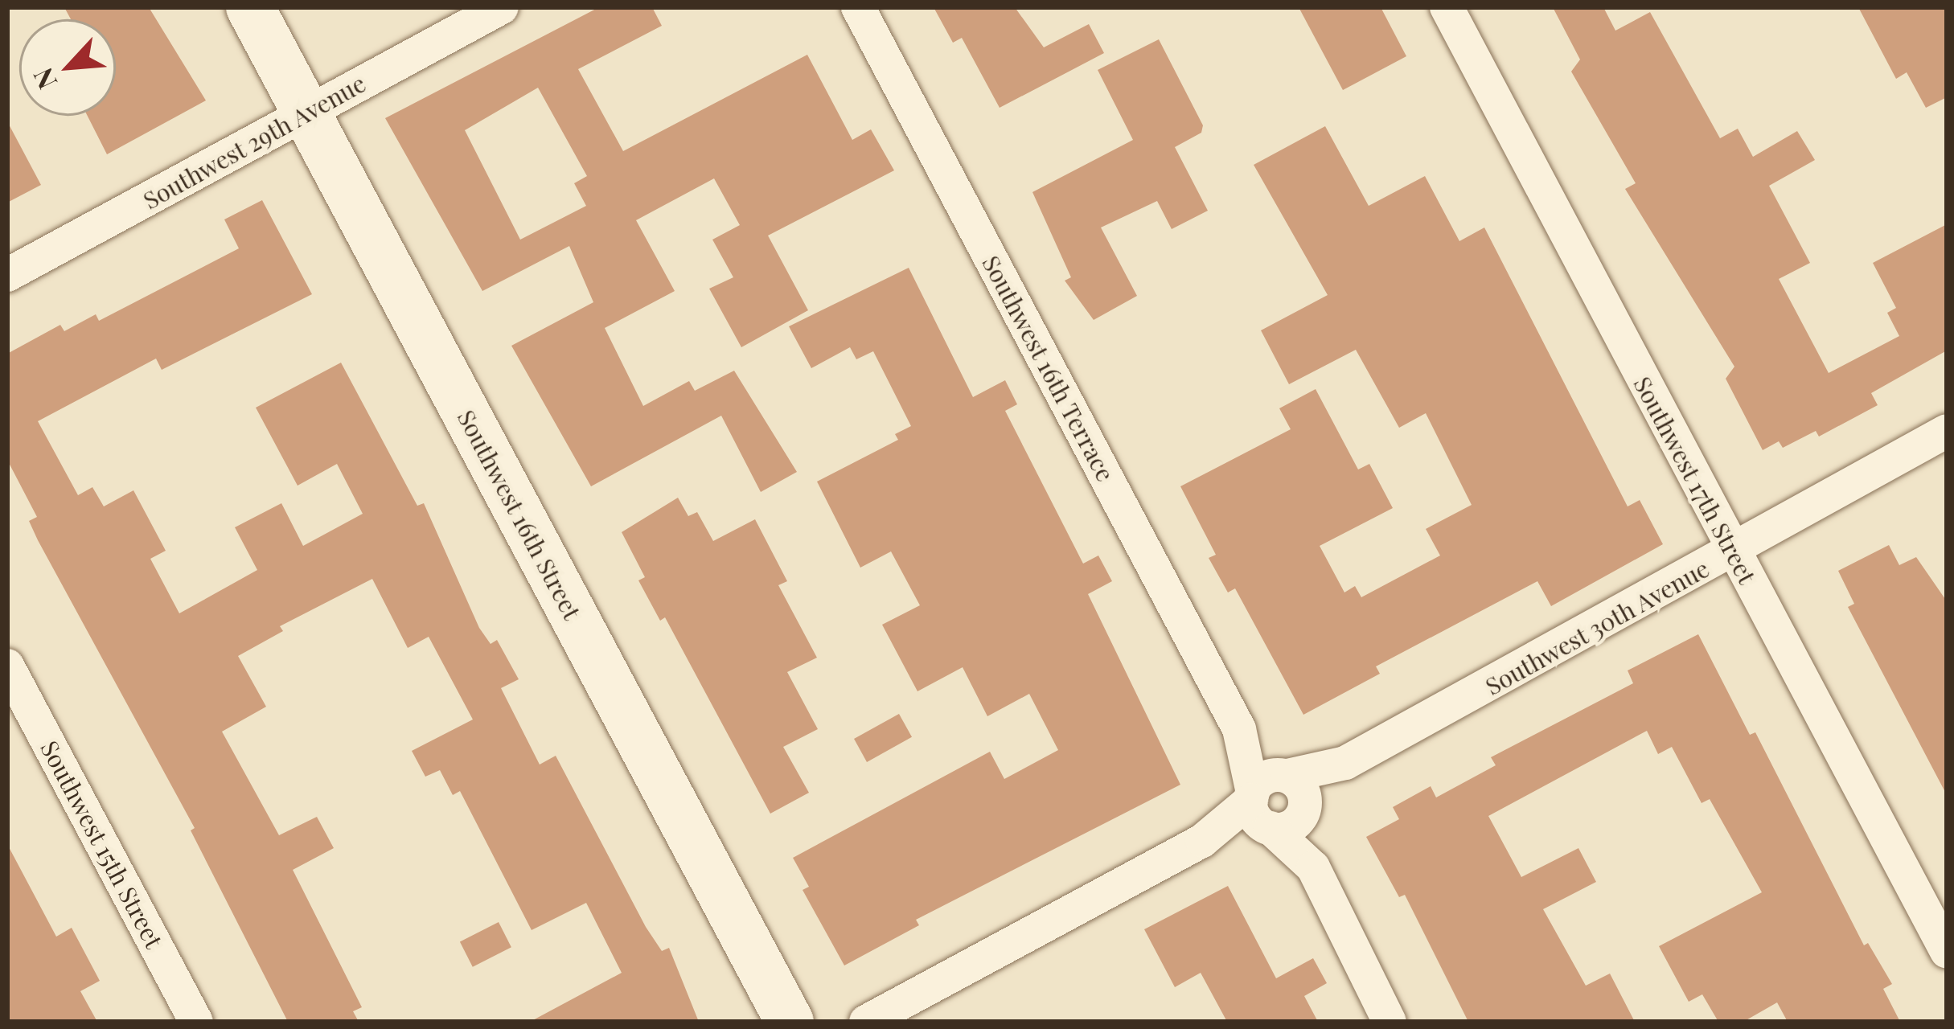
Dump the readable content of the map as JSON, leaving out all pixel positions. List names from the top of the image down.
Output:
{
  "streets": {
    "street": [
      "Southwest 29th Avenue",
      "Southwest 16th Terrace",
      "Southwest 17th Street",
      "Southwest 16th Street",
      "Southwest 30th Avenue",
      "Southwest 15th Street"
    ]
  },
  "crossings": [
    ["Southwest 29th Avenue", "Southwest 16th Street"],
    ["Southwest 16th Terrace", "Southwest 30th Avenue"],
    ["Southwest 17th Street", "Southwest 30th Avenue"]
  ],
  "north": "bottom left"
}
